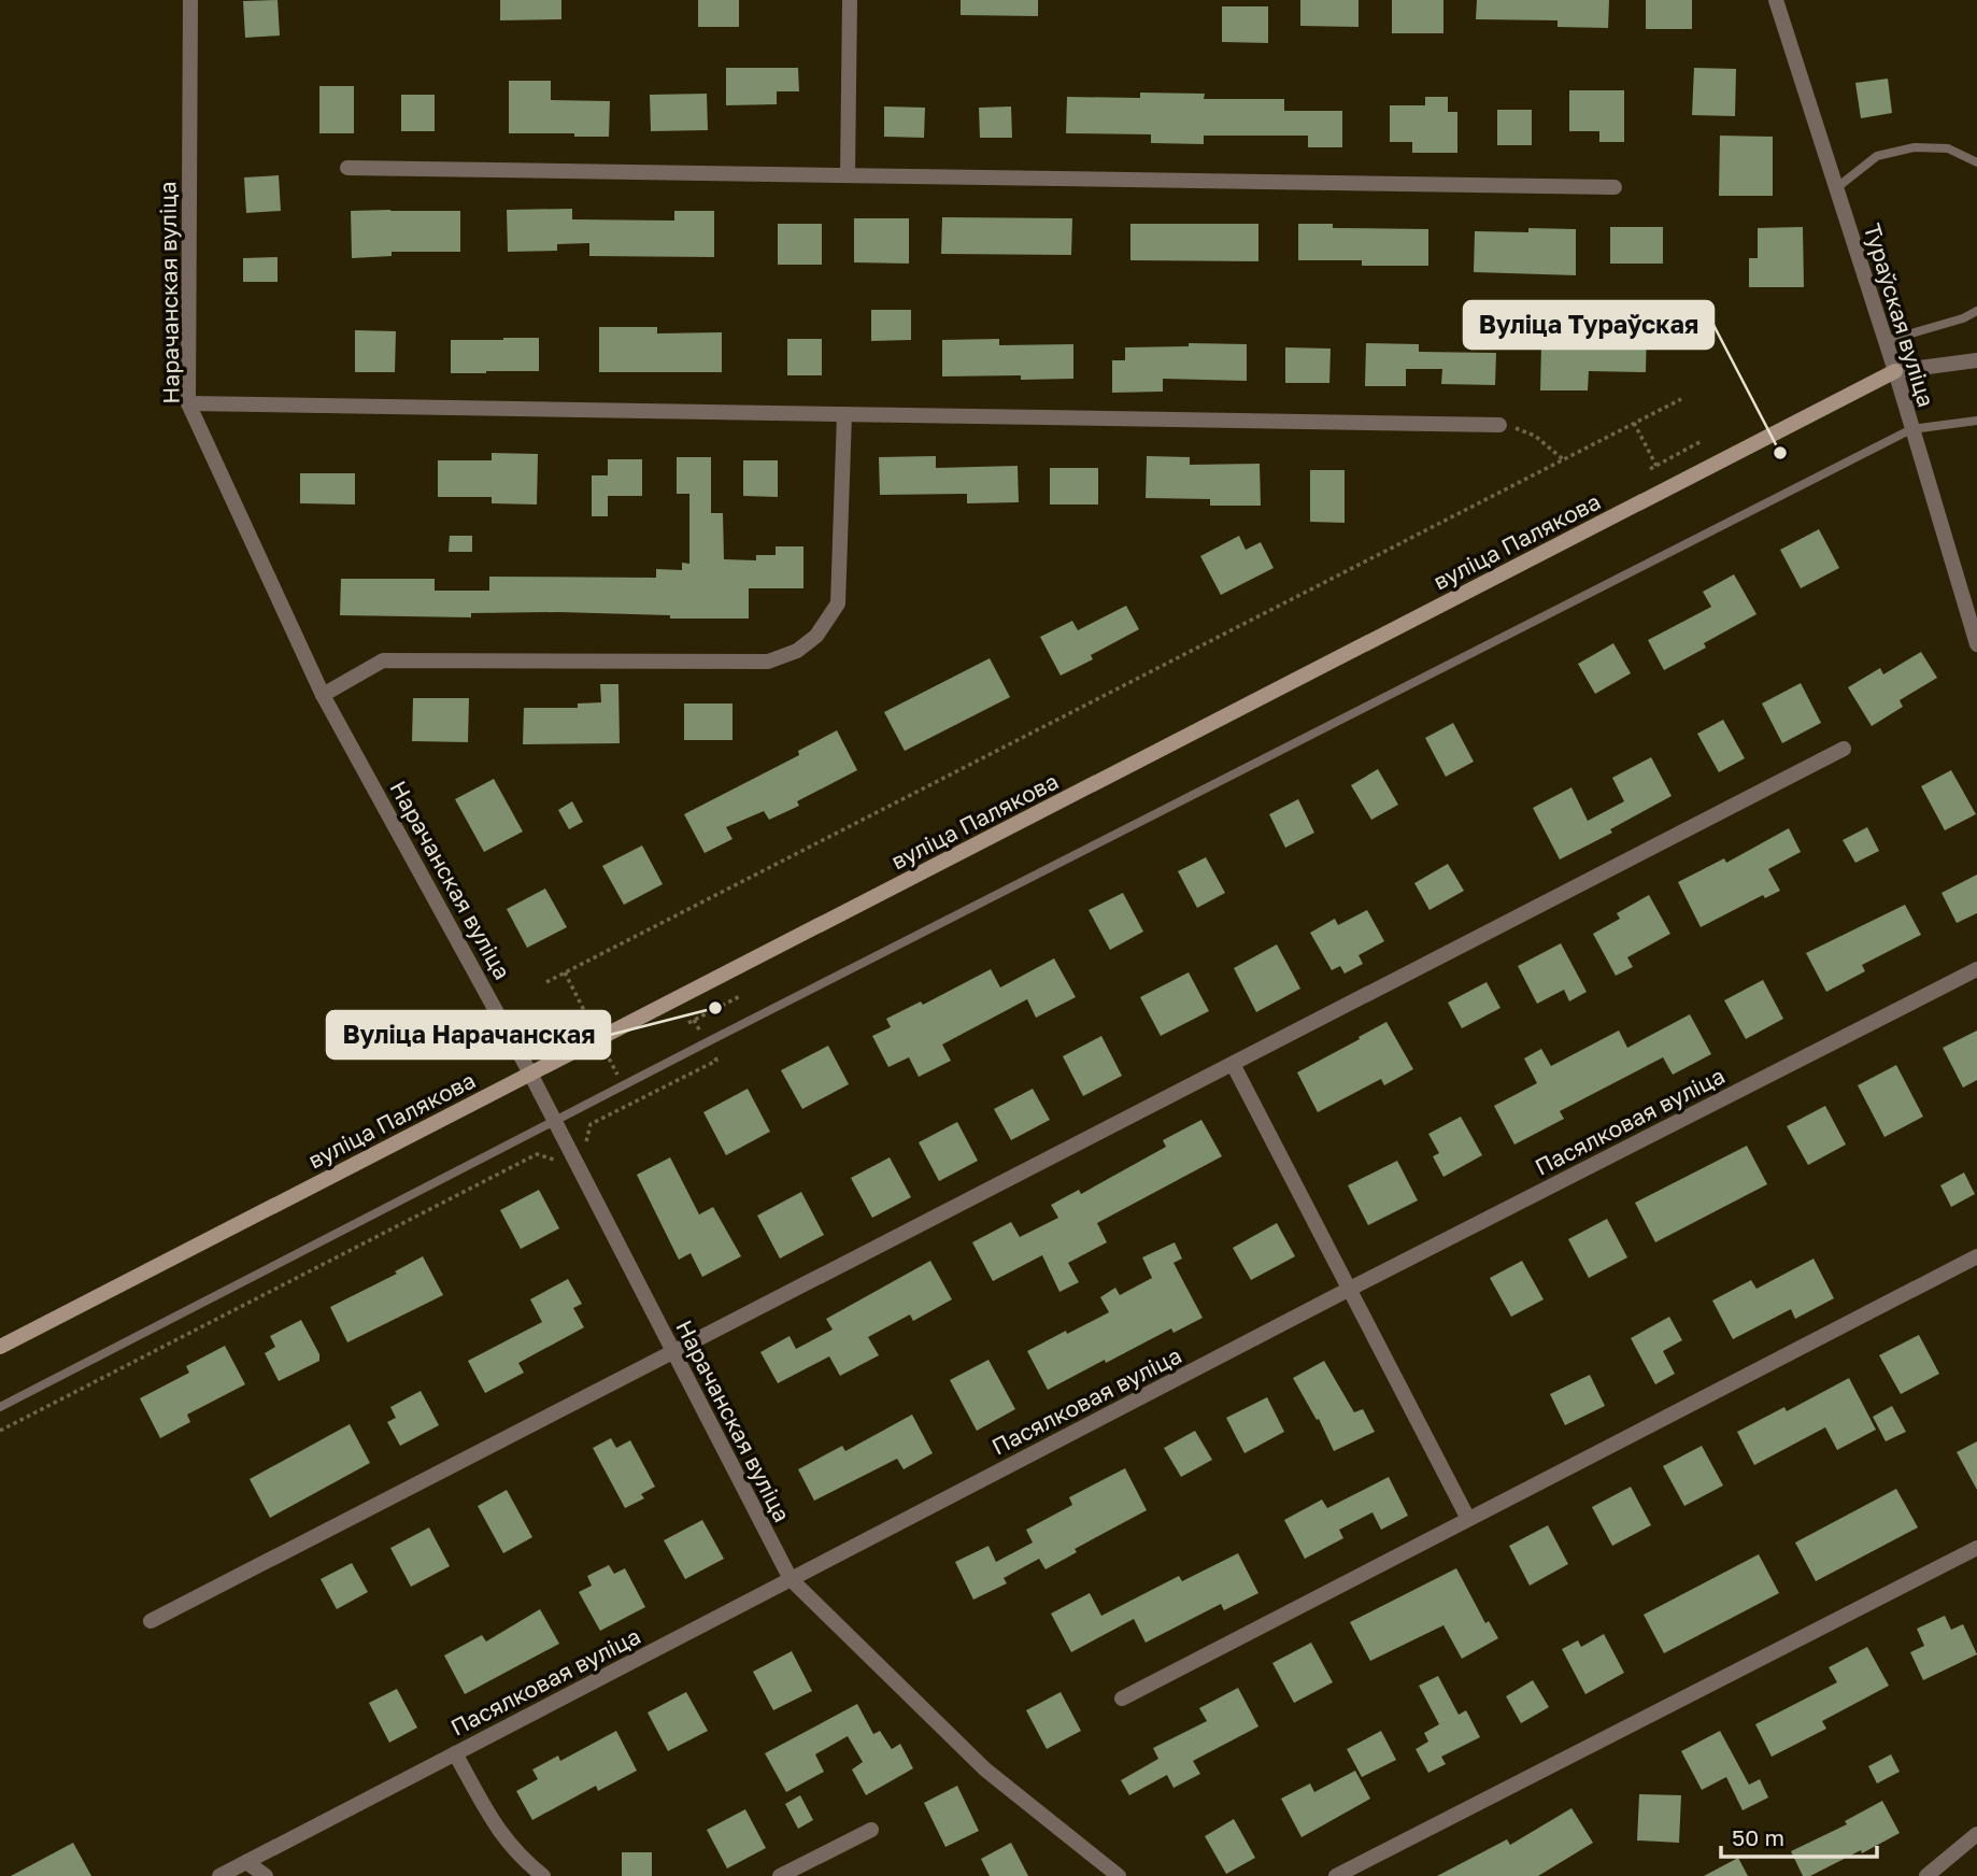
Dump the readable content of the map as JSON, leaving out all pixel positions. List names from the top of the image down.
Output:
{
  "streets": {
    "street": [
      "Нарачанская вуліца",
      "Тураўская вуліца",
      "вуліца Палякова",
      "Пасялковая вуліца"
    ]
  },
  "crossings": [
    ["Нарачанская вуліца", "вуліца Палякова"],
    ["Нарачанская вуліца", "Пасялковая вуліца"],
    ["Тураўская вуліца", "вуліца Палякова"]
  ],
  "places": ["Вуліца Тураўская", "Вуліца Нарачанская"],
  "scale_bar": "50 m"
}
